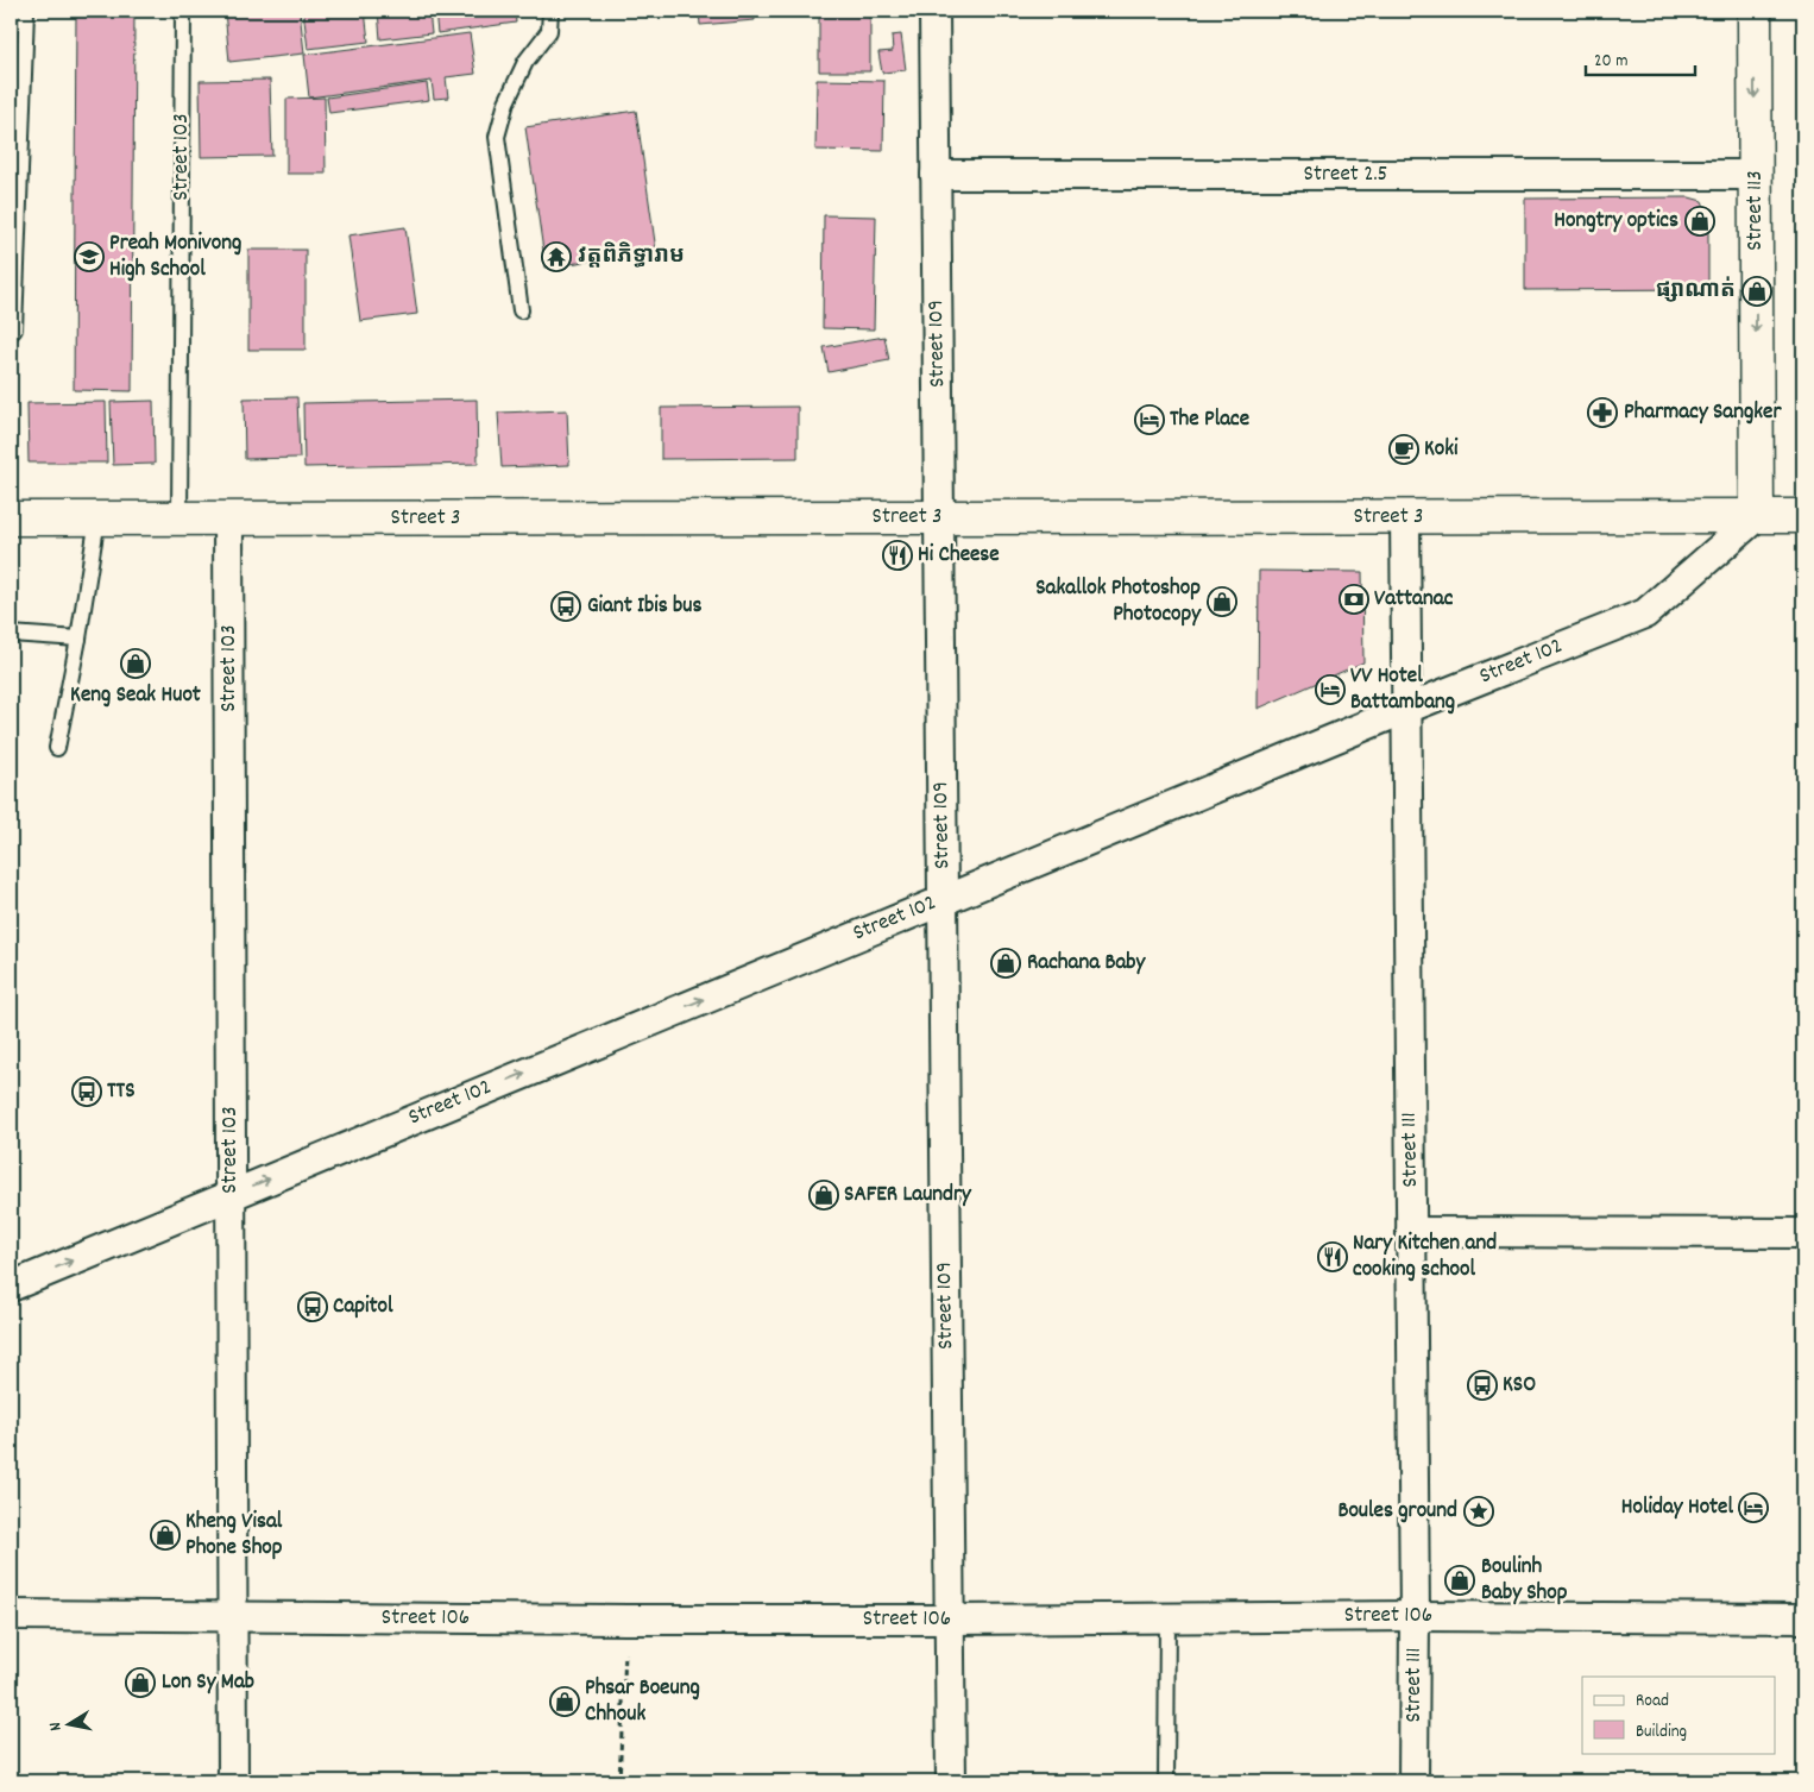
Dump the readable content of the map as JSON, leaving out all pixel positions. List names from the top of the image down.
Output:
{
  "streets": {
    "street": [
      "Street 103",
      "Street 2.5",
      "Street 113",
      "Street 109",
      "Street 3",
      "Street 102",
      "Street 111",
      "Street 106"
    ]
  },
  "crossings": [
    ["Street 103", "Street 3"],
    ["Street 103", "Street 102"],
    ["Street 103", "Street 106"],
    ["Street 2.5", "Street 113"],
    ["Street 2.5", "Street 109"],
    ["Street 113", "Street 3"],
    ["Street 113", "Street 102"],
    ["Street 109", "Street 3"],
    ["Street 109", "Street 102"],
    ["Street 109", "Street 106"],
    ["Street 3", "Street 102"],
    ["Street 3", "Street 111"],
    ["Street 102", "Street 111"],
    ["Street 111", "Street 106"]
  ],
  "one_way": ["Street 113", "Street 102"],
  "places": {
    "shop": [
      "Hongtry optics",
      "ផ្សាណាត់",
      "Sakallok Photoshop Photocopy",
      "Keng Seak Huot",
      "Rachana Baby",
      "SAFER Laundry",
      "Kheng Visal Phone Shop",
      "Boulinh Baby Shop",
      "Lon Sy Mab",
      "Phsar Boeung Chhouk"
    ],
    "school or university": ["Preah Monivong High School"],
    "temple": ["វត្តពិភិទ្ធារាម"],
    "pharmacy": ["Pharmacy Sangker"],
    "hotel": ["The Place", "VV Hotel Battambang", "Holiday Hotel"],
    "cafe": ["Koki"],
    "restaurant": ["Hi Cheese", "Nary Kitchen and cooking school"],
    "bank": ["Vattanac"],
    "bus stop": [
      "Giant Ibis bus",
      "TTS",
      "Capitol",
      "KSO"
    ],
    "place": ["Boules ground"]
  },
  "legend": ["Road", "Building"],
  "scale_bar": "20 m",
  "north": "left"
}
